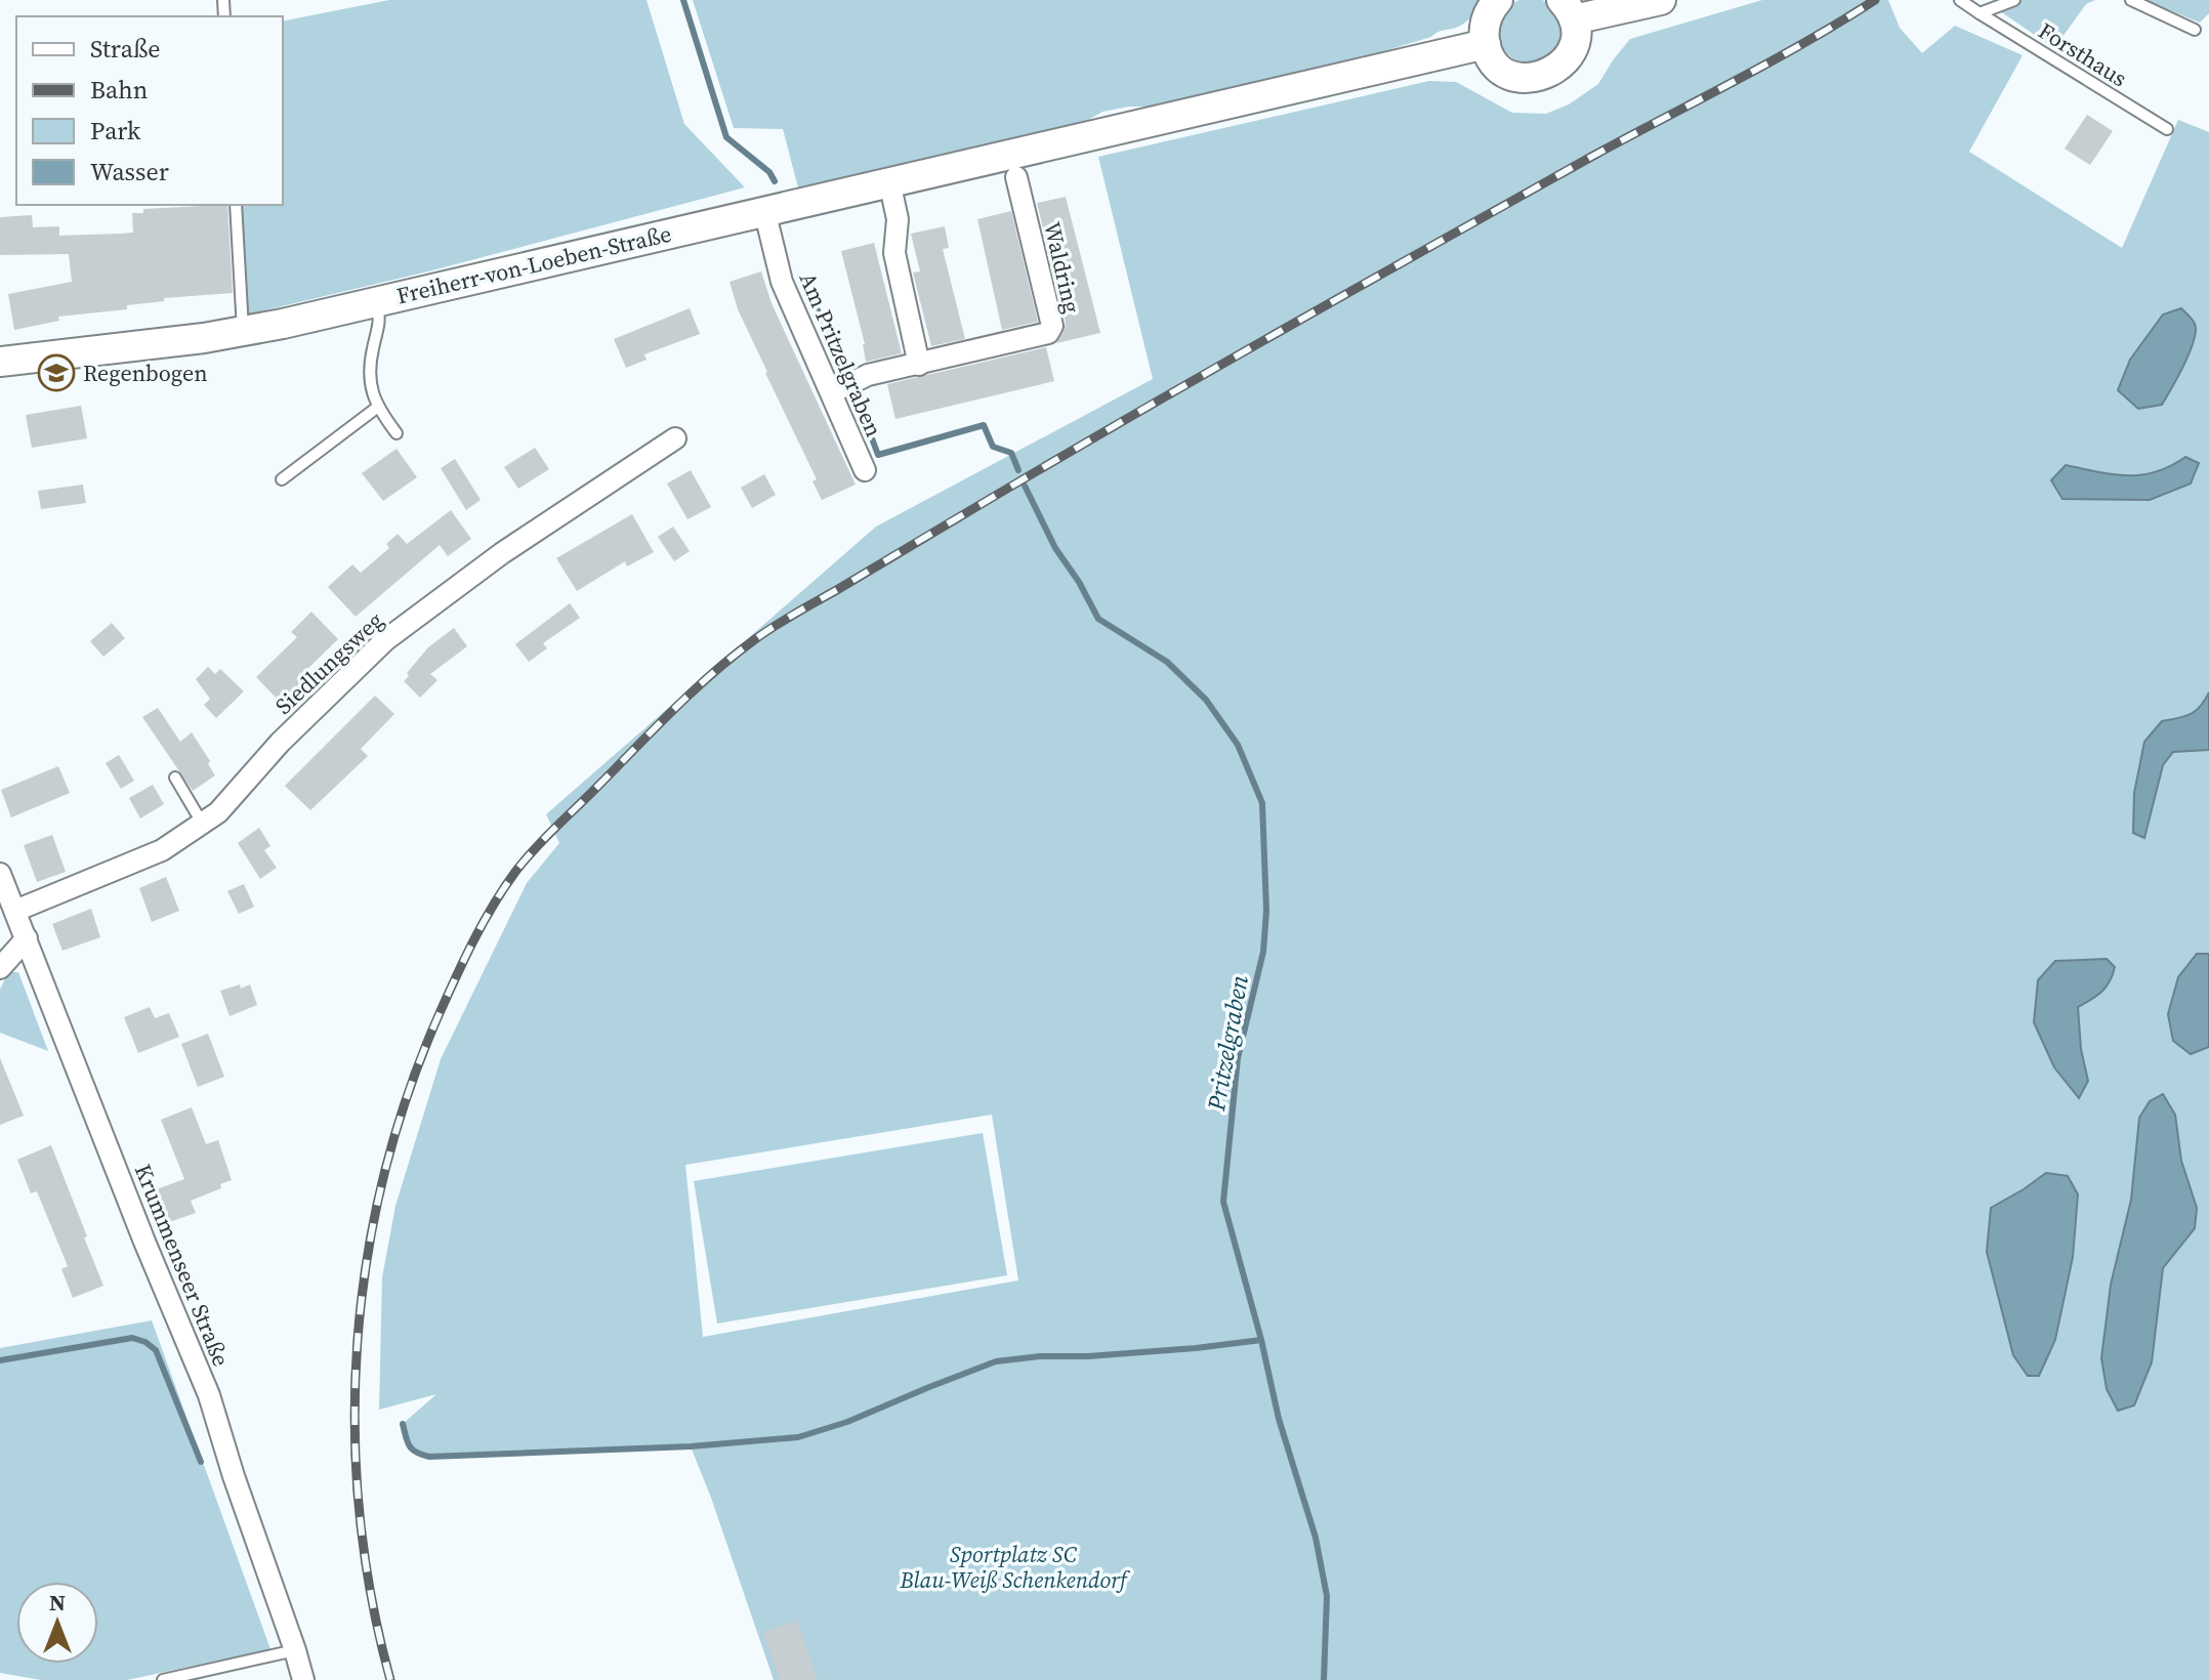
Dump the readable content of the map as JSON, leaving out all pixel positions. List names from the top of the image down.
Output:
{
  "streets": {
    "main road": ["Freiherr-von-Loeben-Straße"],
    "street": [
      "Waldring",
      "Am Pritzelgraben",
      "Siedlungsweg",
      "Krummenseer Straße"
    ],
    "lane": ["Forsthaus"]
  },
  "crossings": [
    ["Freiherr-von-Loeben-Straße", "Am Pritzelgraben"],
    ["Waldring", "Am Pritzelgraben"],
    ["Siedlungsweg", "Krummenseer Straße"]
  ],
  "water": ["Pritzelgraben"],
  "parks": ["Sportplatz SC Blau-Weiß Schenkendorf"],
  "places": {
    "school or university": ["Regenbogen"]
  },
  "legend": [
    "Straße",
    "Bahn",
    "Park",
    "Wasser"
  ],
  "north": "top"
}
